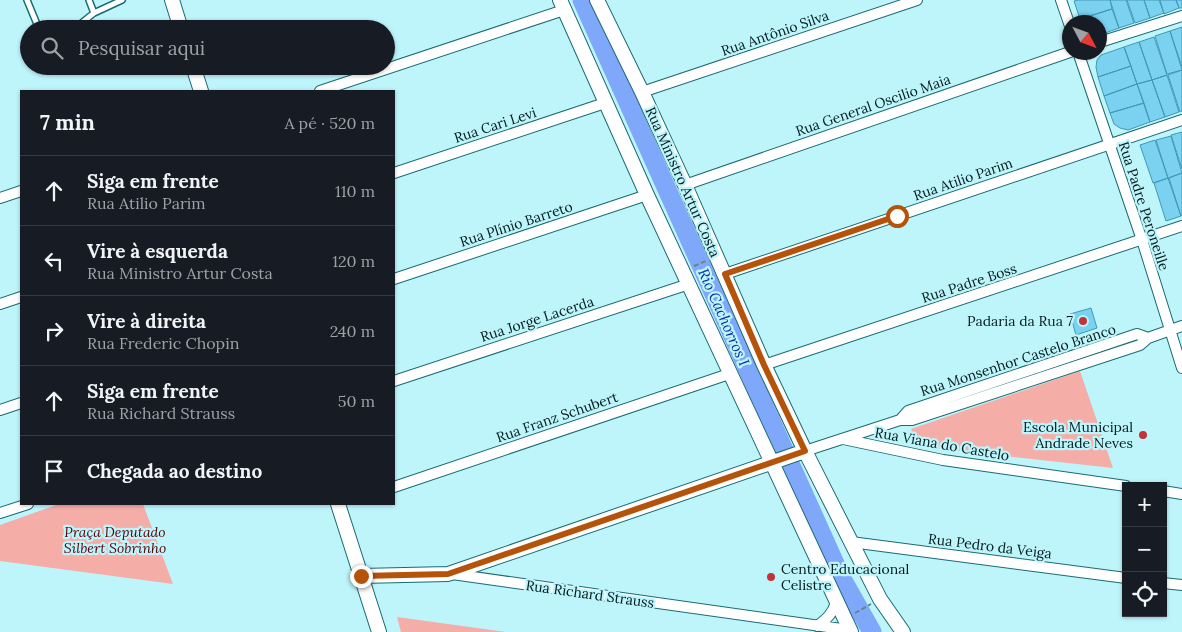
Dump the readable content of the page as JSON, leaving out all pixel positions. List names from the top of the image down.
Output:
{
  "streets": {
    "street": [
      "Rua Antônio Silva",
      "Rua General Oscilio Maia",
      "Rua Cari Levi",
      "Rua Atilio Parim",
      "Rua Ministro Artur Costa",
      "Rua Padre Peroneille",
      "Rua Plínio Barreto",
      "Rua Padre Boss",
      "Rua Jorge Lacerda",
      "Rua Monsenhor Castelo Branco",
      "Rua Franz Schubert",
      "Rua Viana do Castelo",
      "Rua Pedro da Veiga",
      "Rua Richard Strauss"
    ]
  },
  "crossings": [
    ["Rua Antônio Silva", "Rua Ministro Artur Costa"],
    ["Rua General Oscilio Maia", "Rua Ministro Artur Costa"],
    ["Rua Atilio Parim", "Rua Ministro Artur Costa"],
    ["Rua Atilio Parim", "Rua Padre Peroneille"],
    ["Rua Ministro Artur Costa", "Rua Padre Boss"],
    ["Rua Ministro Artur Costa", "Rua Monsenhor Castelo Branco"],
    ["Rua Ministro Artur Costa", "Rua Pedro da Veiga"],
    ["Rua Padre Peroneille", "Rua Padre Boss"],
    ["Rua Padre Peroneille", "Rua Monsenhor Castelo Branco"],
    ["Rua Monsenhor Castelo Branco", "Rua Viana do Castelo"]
  ],
  "water": ["Rio Cachorros I"],
  "parks": ["Praça Deputado Silbert Sobrinho"],
  "places": ["Padaria da Rua 7", "Escola Municipal Andrade Neves", "Centro Educacional Celistre"],
  "north": "bottom right",
  "page": {
    "search": "Pesquisar aqui",
    "heading": ["7 min", "A pé · 520 m"],
    "list": [
      ["Siga em frente", "Rua Atilio Parim", "110 m"],
      ["Vire à esquerda", "Rua Ministro Artur Costa", "120 m"],
      ["Vire à direita", "Rua Frederic Chopin", "240 m"],
      ["Siga em frente", "Rua Richard Strauss", "50 m"],
      "Chegada ao destino"
    ],
    "map_buttons": ["+", "−"]
  }
}
